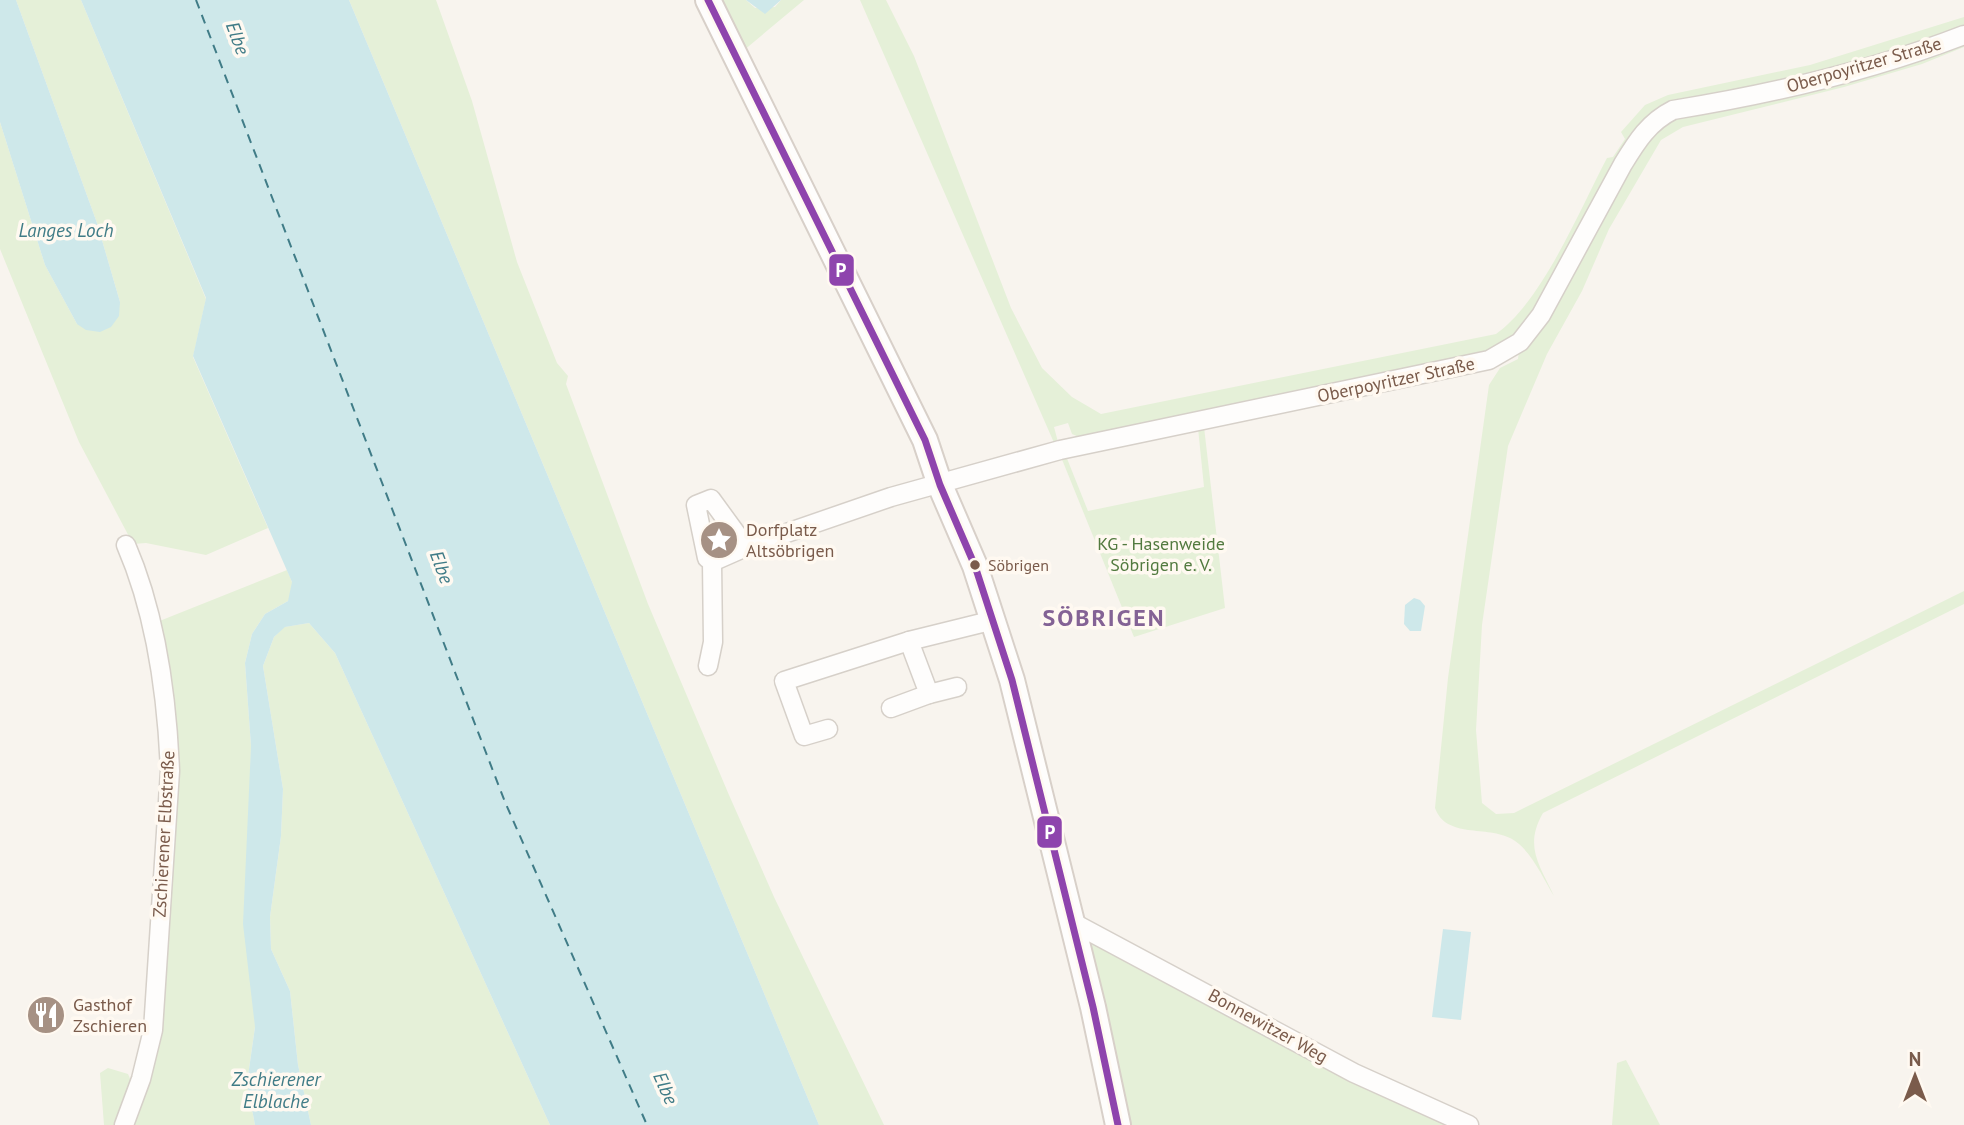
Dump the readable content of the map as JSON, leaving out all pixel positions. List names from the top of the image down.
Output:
{
  "streets": {
    "street": ["Oberpoyritzer Straße", "Zschierener Elbstraße", "Bonnewitzer Weg"]
  },
  "districts": ["SÖBRIGEN"],
  "water": ["Elbe", "Langes Loch", "Zschierener Elblache"],
  "parks": ["KG - Hasenweide Söbrigen e. V."],
  "places": {
    "place": ["Dorfplatz Altsöbrigen"],
    "other": ["Söbrigen"],
    "restaurant": ["Gasthof Zschieren"]
  },
  "lines": ["transit line P"],
  "north": "top"
}
